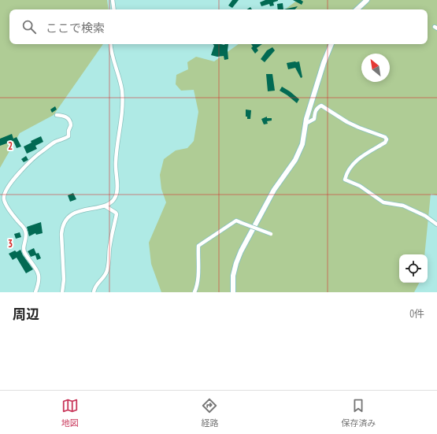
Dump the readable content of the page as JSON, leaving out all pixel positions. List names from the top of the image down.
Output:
{
  "north": "top left",
  "page": {
    "search": "ここで検索",
    "heading": ["周辺", "0件"],
    "nav": ["地図", "経路", "保存済み"]
  },
  "grid": {
    "rows": ["2", "3"]
  }
}
